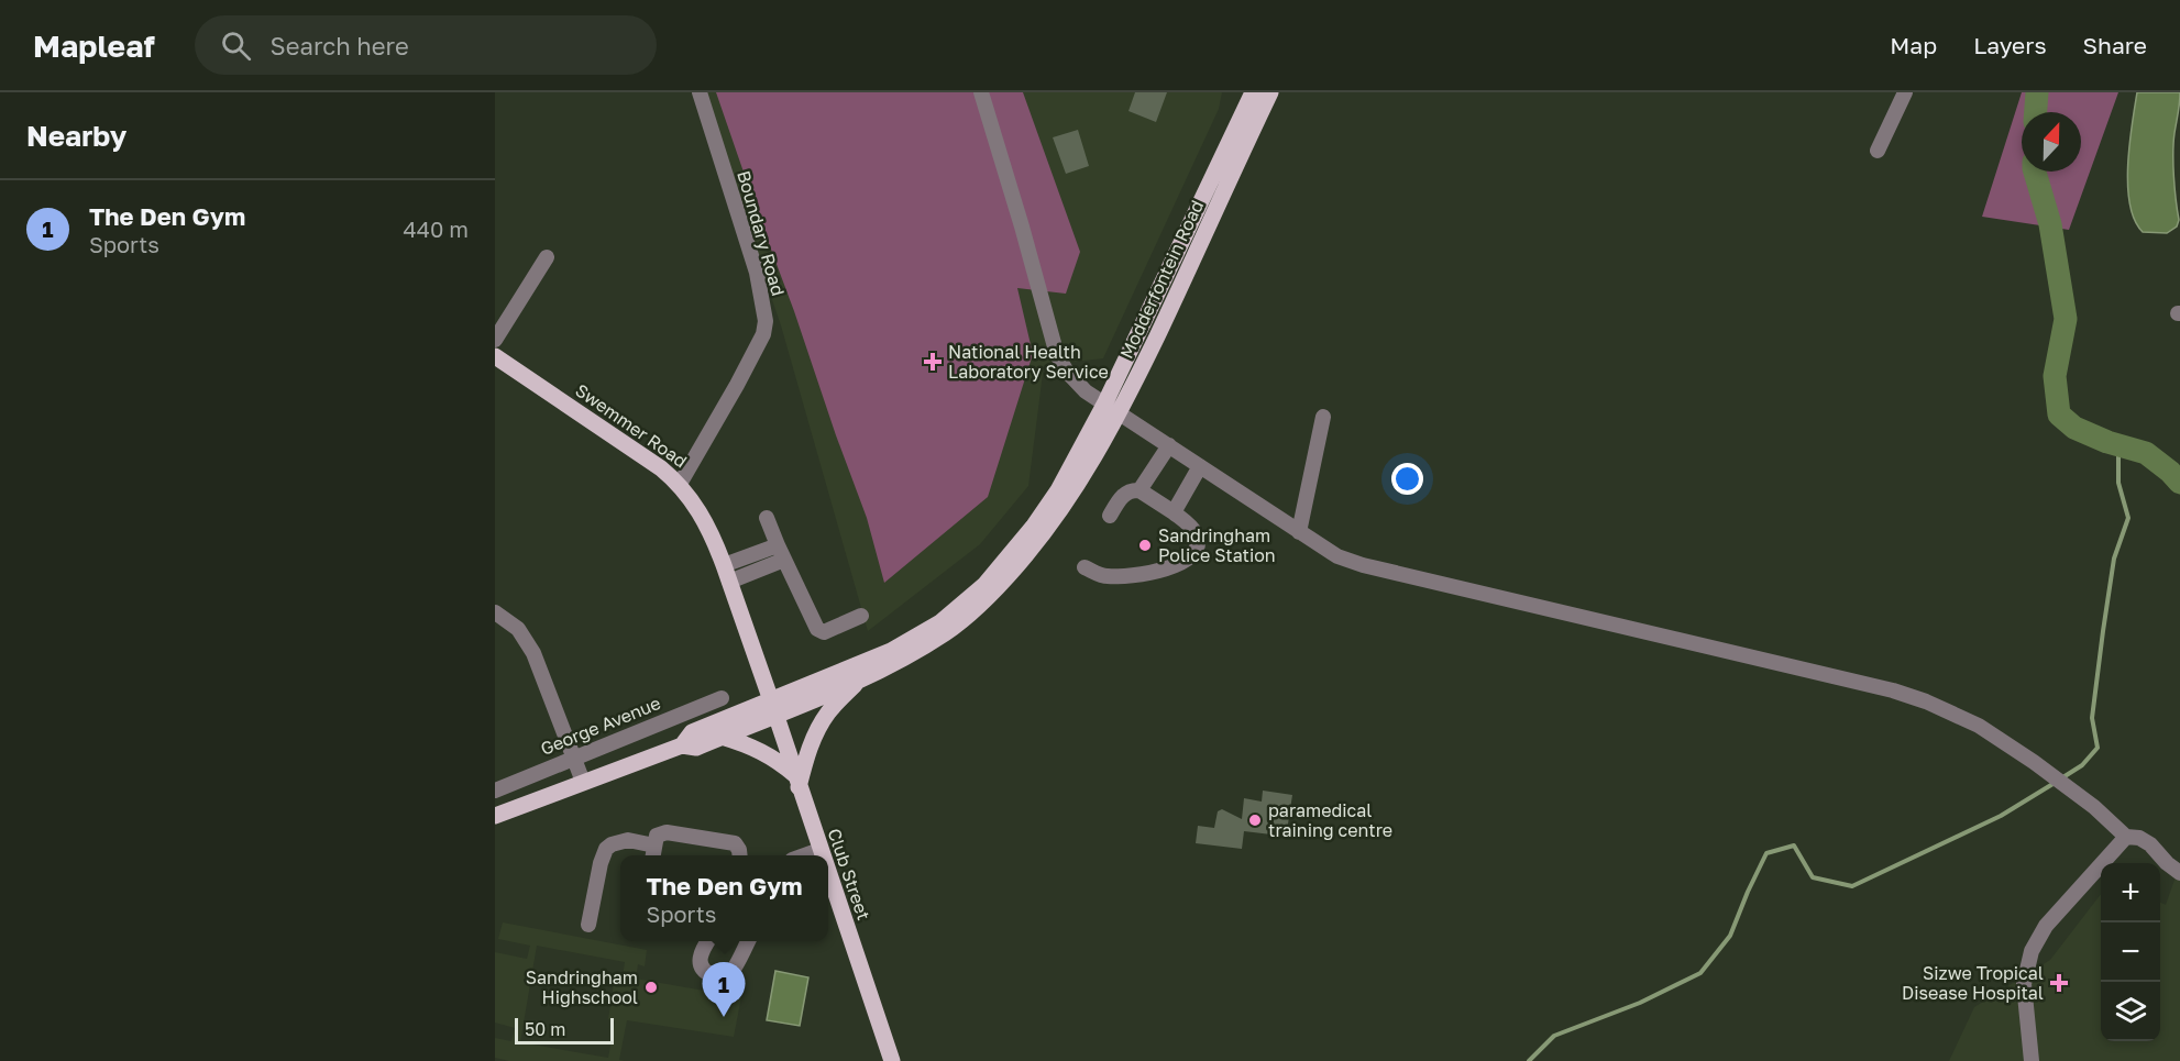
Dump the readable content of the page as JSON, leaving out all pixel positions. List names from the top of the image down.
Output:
{
  "streets": {
    "main road": ["Modderfontein Road", "Swemmer Road", "Club Street"],
    "street": ["Boundary Road", "George Avenue"]
  },
  "crossings": [
    ["Boundary Road", "Swemmer Road"],
    ["Modderfontein Road", "Swemmer Road"],
    ["Modderfontein Road", "Club Street"],
    ["Swemmer Road", "Club Street"]
  ],
  "places": {
    "health": ["National Health Laboratory Service", "Sizwe Tropical Disease Hospital"],
    "other": ["Sandringham Police Station", "paramedical training centre", "Sandringham Highschool"]
  },
  "scale_bar": "50 m",
  "north": "top",
  "page": {
    "header": "Mapleaf",
    "search": "Search here",
    "nav": ["Map", "Layers", "Share"],
    "heading": "Nearby",
    "list": [
      {
        "mark": "1",
        "name": "The Den Gym",
        "note": "Sports",
        "value": "440 m"
      }
    ],
    "popup": ["The Den Gym", "Sports"],
    "map_buttons": ["+", "−"],
    "pins": "1",
    "scale": "50 m"
  }
}
